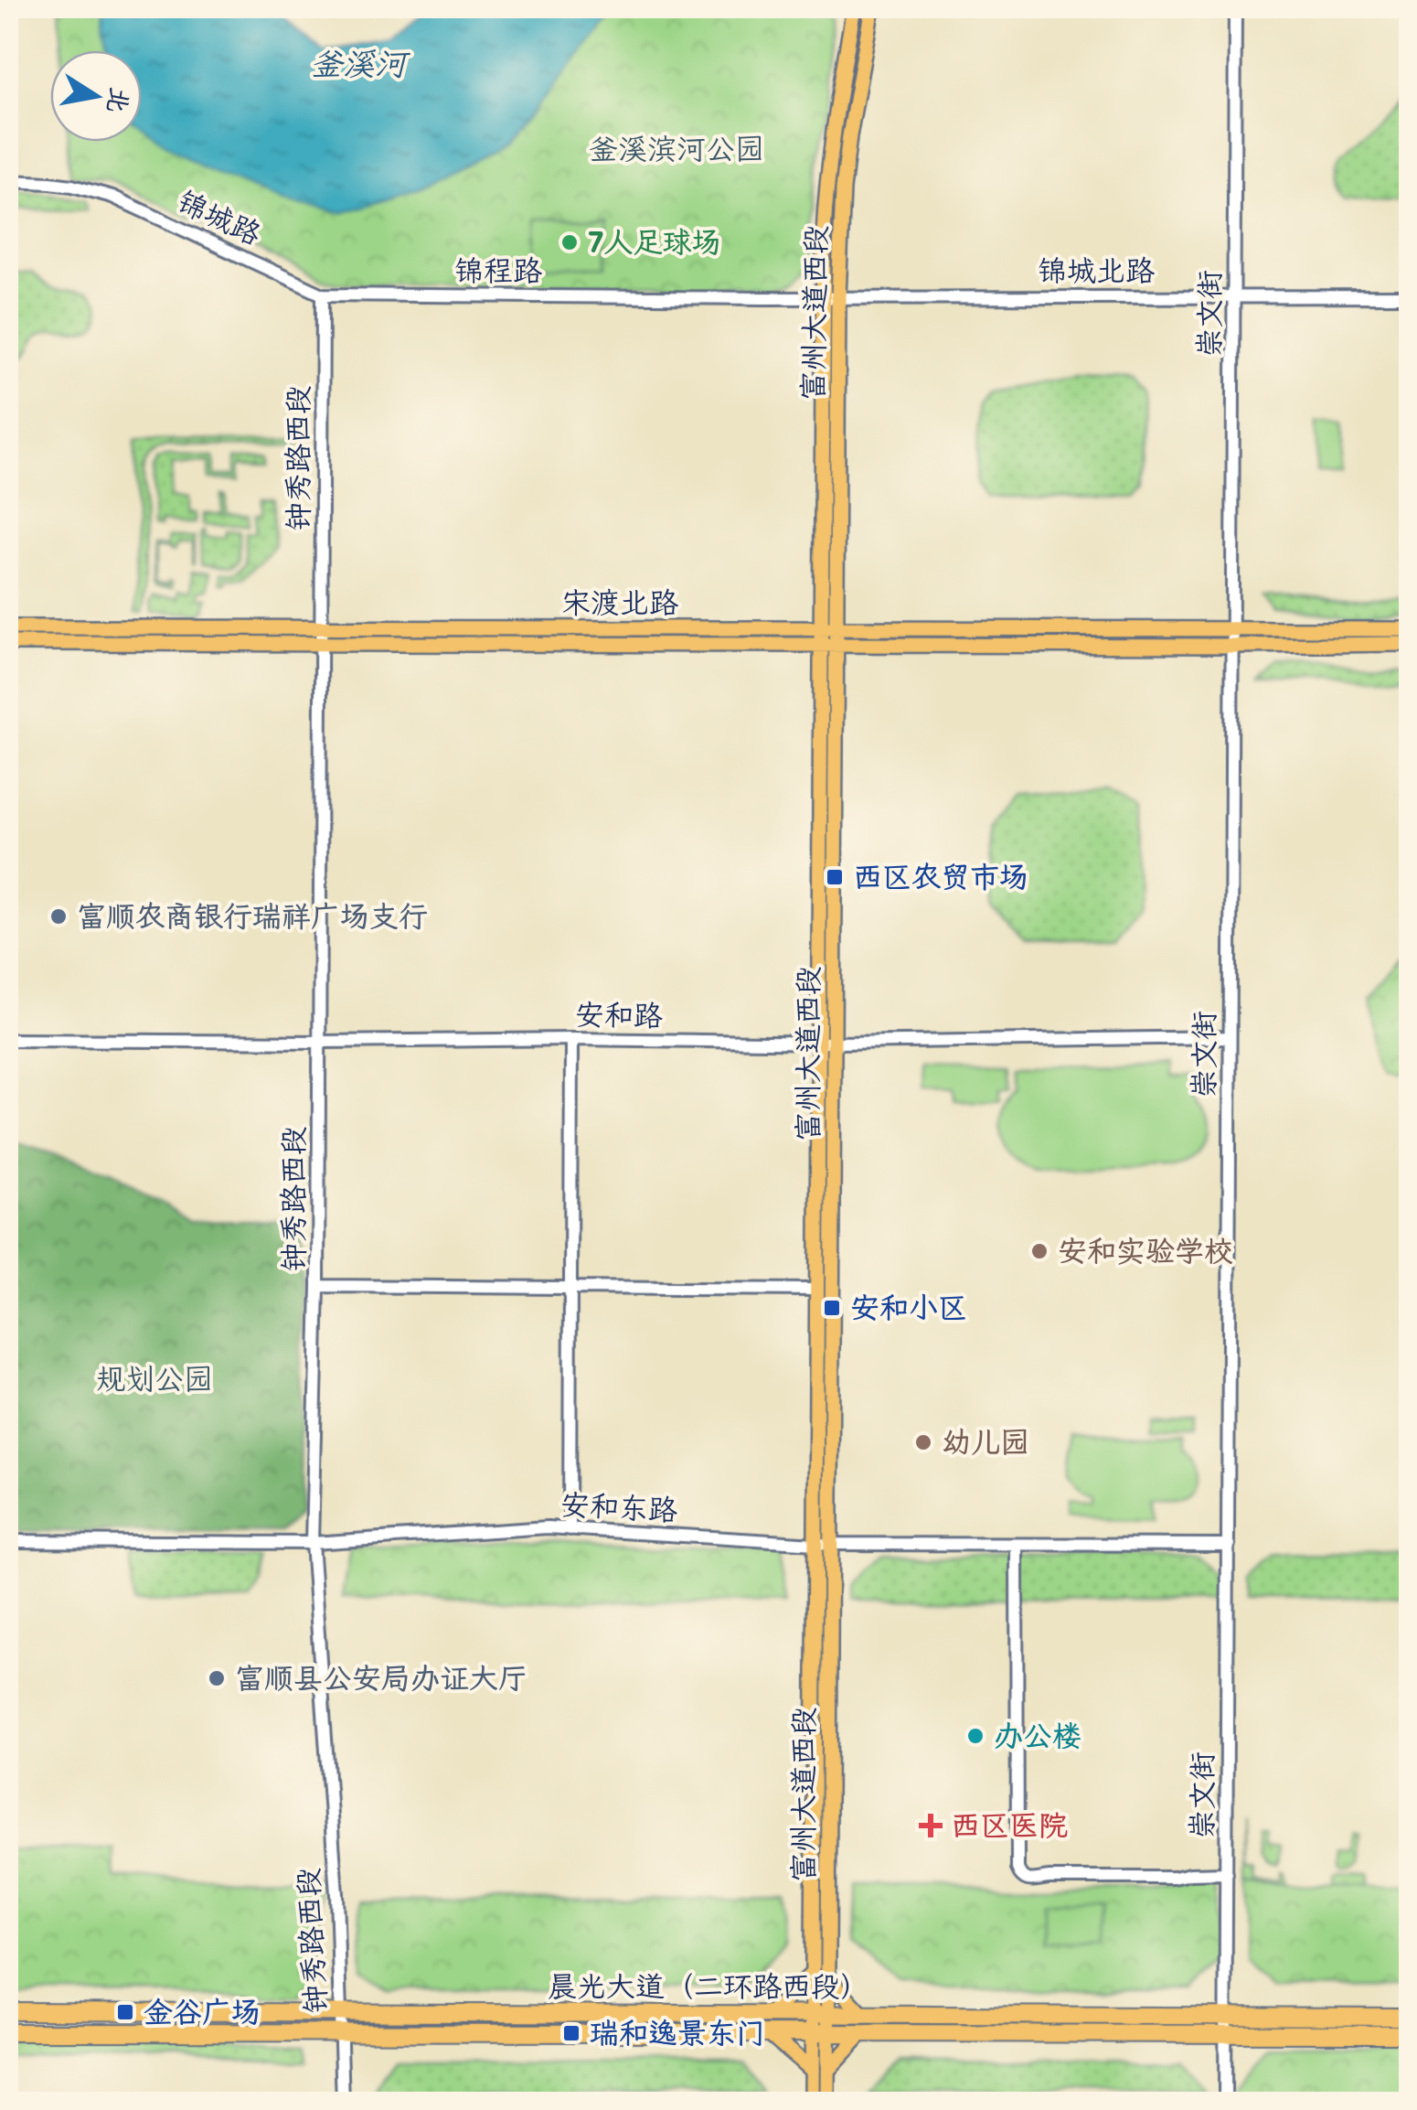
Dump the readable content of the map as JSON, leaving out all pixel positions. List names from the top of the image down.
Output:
{
  "streets": {
    "highway": ["晨光大道（二环路西段）"],
    "main road": ["富州大道西段", "宋渡北路"],
    "street": [
      "锦城路",
      "锦程路",
      "锦城北路",
      "崇文街",
      "钟秀路西段",
      "安和路",
      "安和东路"
    ]
  },
  "crossings": [
    ["锦城路", "锦程路"],
    ["锦城路", "钟秀路西段"],
    ["锦程路", "锦城北路"],
    ["锦程路", "富州大道西段"],
    ["锦程路", "钟秀路西段"],
    ["锦城北路", "富州大道西段"],
    ["锦城北路", "崇文街"],
    ["富州大道西段", "宋渡北路"],
    ["富州大道西段", "安和路"],
    ["富州大道西段", "安和东路"],
    ["富州大道西段", "晨光大道（二环路西段）"],
    ["崇文街", "宋渡北路"],
    ["崇文街", "安和路"],
    ["崇文街", "安和东路"],
    ["崇文街", "晨光大道（二环路西段）"],
    ["钟秀路西段", "宋渡北路"],
    ["钟秀路西段", "安和路"],
    ["钟秀路西段", "安和东路"],
    ["钟秀路西段", "晨光大道（二环路西段）"]
  ],
  "water": ["釜溪河"],
  "parks": ["釜溪滨河公园", "规划公园"],
  "places": {
    "other": [
      "7人足球场",
      "富顺农商银行瑞祥广场支行",
      "安和实验学校",
      "幼儿园",
      "富顺县公安局办证大厅",
      "办公楼"
    ],
    "transit": [
      "西区农贸市场",
      "安和小区",
      "金谷广场",
      "瑞和逸景东门"
    ],
    "health": ["西区医院"]
  },
  "north": "right"
}
